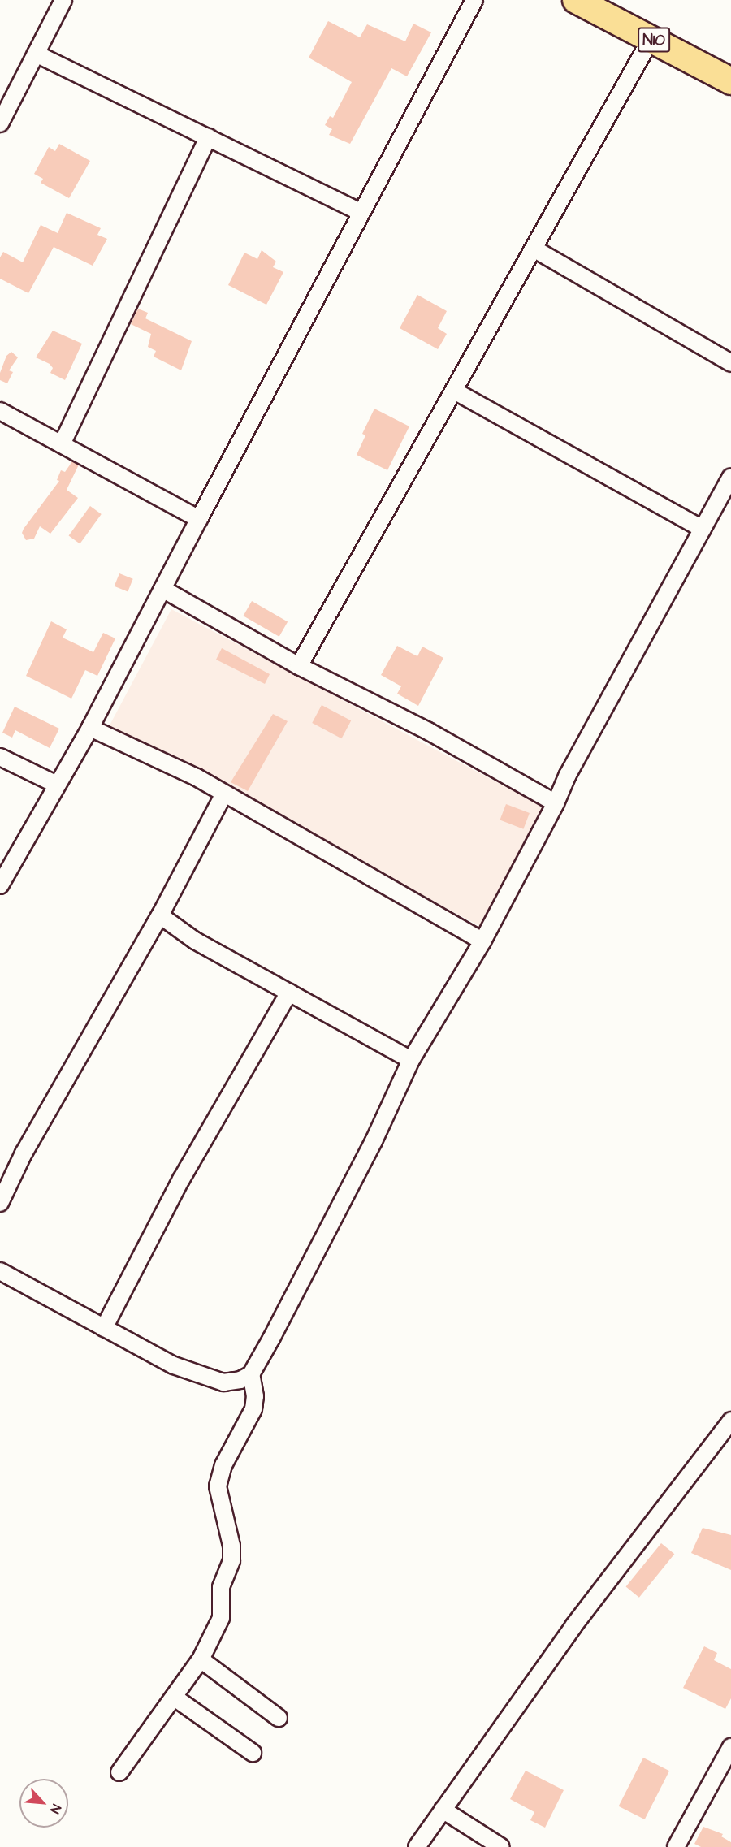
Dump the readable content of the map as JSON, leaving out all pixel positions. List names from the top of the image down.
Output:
{
  "streets": {
    "highway": ["N10"]
  },
  "north": "bottom right"
}
